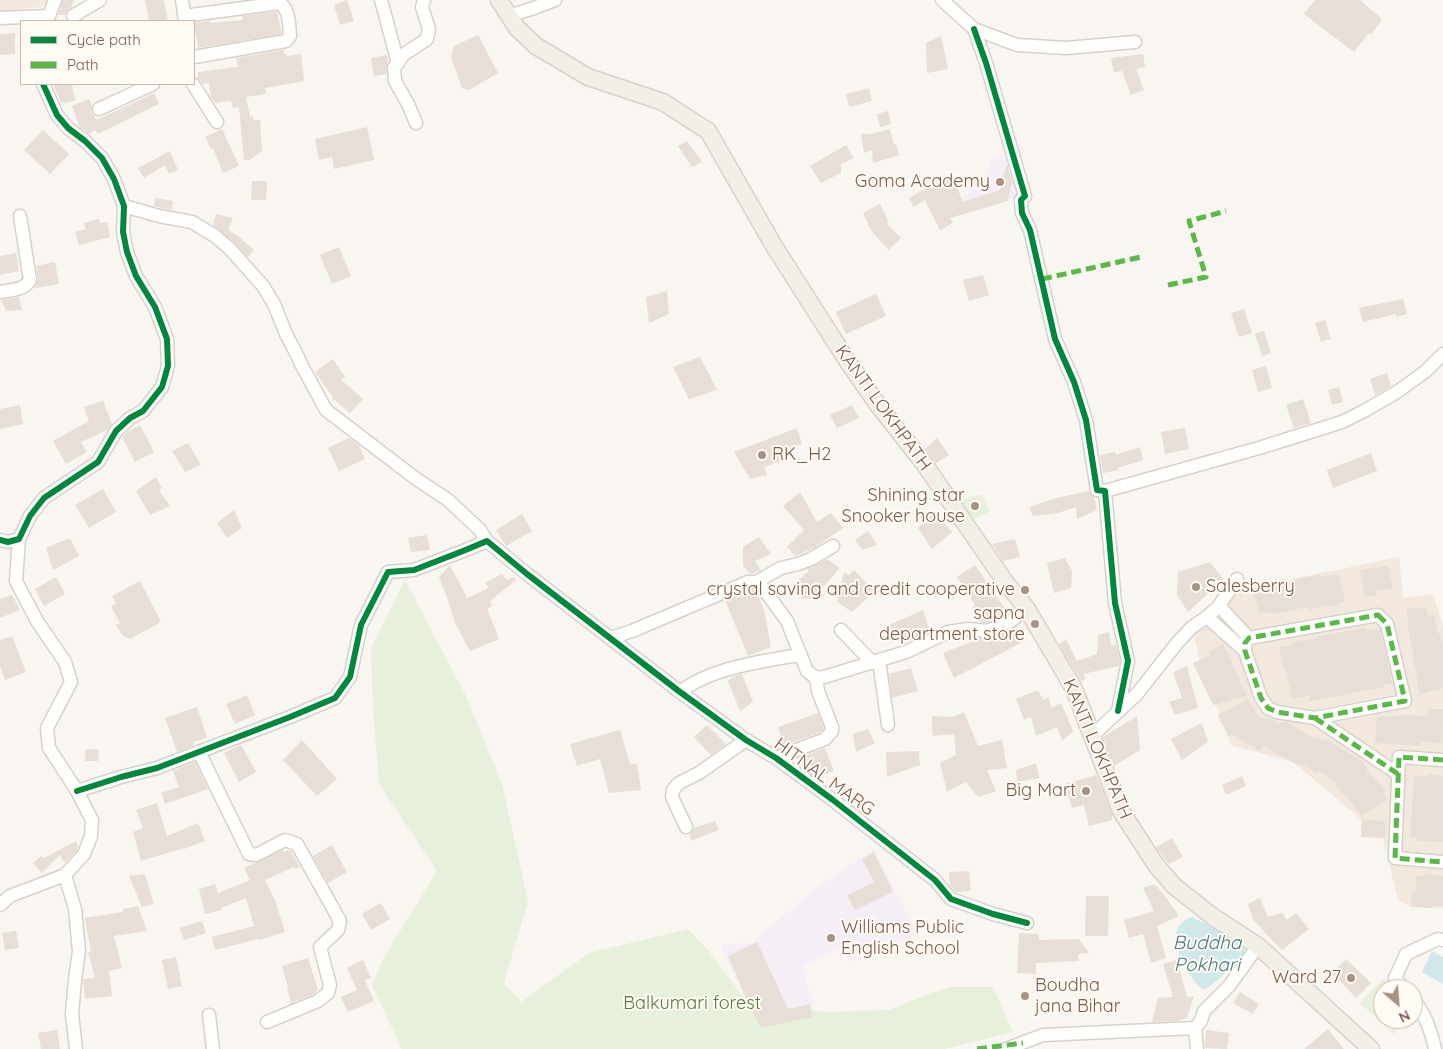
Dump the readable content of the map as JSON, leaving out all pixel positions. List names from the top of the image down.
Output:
{
  "streets": {
    "main road": ["KANTI LOKHPATH"],
    "street": ["HITNAL MARG"]
  },
  "water": ["Buddha Pokhari"],
  "parks": ["Balkumari forest"],
  "places": [
    "Goma Academy",
    "RK_H2",
    "Shining star Snooker house",
    "Salesberry",
    "crystal saving and credit cooperative",
    "sapna department store",
    "Big Mart",
    "Williams Public English School",
    "Ward 27",
    "Boudha jana Bihar"
  ],
  "legend": ["Cycle path", "Path"],
  "north": "bottom right"
}
